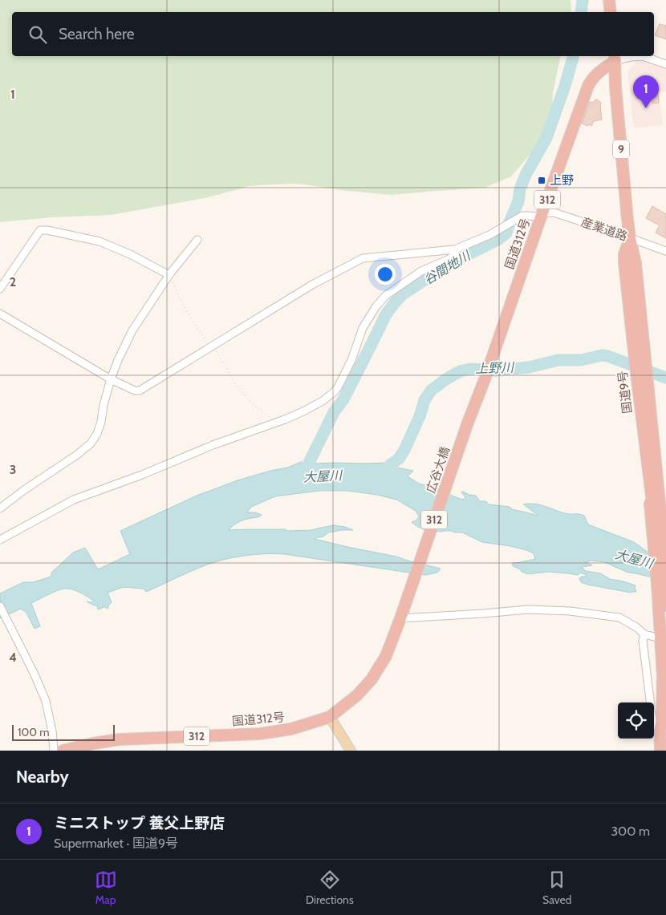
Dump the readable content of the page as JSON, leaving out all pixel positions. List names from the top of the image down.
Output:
{
  "streets": {
    "highway": [
      "9",
      "312",
      "国道312号",
      "国道9号",
      "広谷大橋"
    ],
    "street": ["産業道路"]
  },
  "crossings": [
    ["産業道路", "国道312号"],
    ["産業道路", "国道9号"],
    ["国道312号", "国道9号"],
    ["国道312号", "広谷大橋"]
  ],
  "water": ["谷間地川", "上野川", "大屋川"],
  "places": {
    "transit": ["上野"]
  },
  "scale_bar": "100 m",
  "page": {
    "search": "Search here",
    "pins": "1",
    "scale": "100 m",
    "heading": "Nearby",
    "list": [
      {
        "mark": "1",
        "name": "ミニストップ 養父上野店",
        "note": "Supermarket · 国道9号",
        "value": "300 m"
      }
    ],
    "nav": ["Map", "Directions", "Saved"]
  },
  "grid": {
    "rows": [
      "1",
      "2",
      "3",
      "4"
    ]
  }
}
